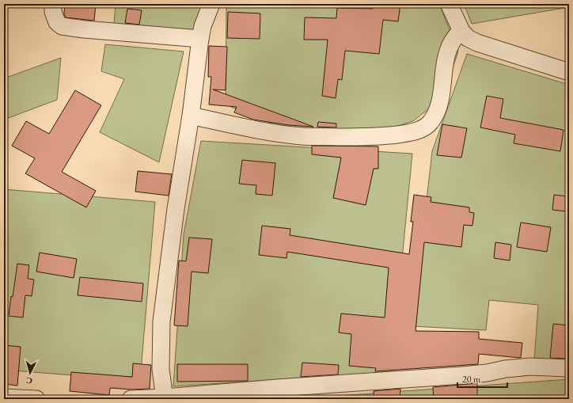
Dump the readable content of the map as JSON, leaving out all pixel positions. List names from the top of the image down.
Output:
{
  "scale_bar": "20 m",
  "north": "bottom"
}
